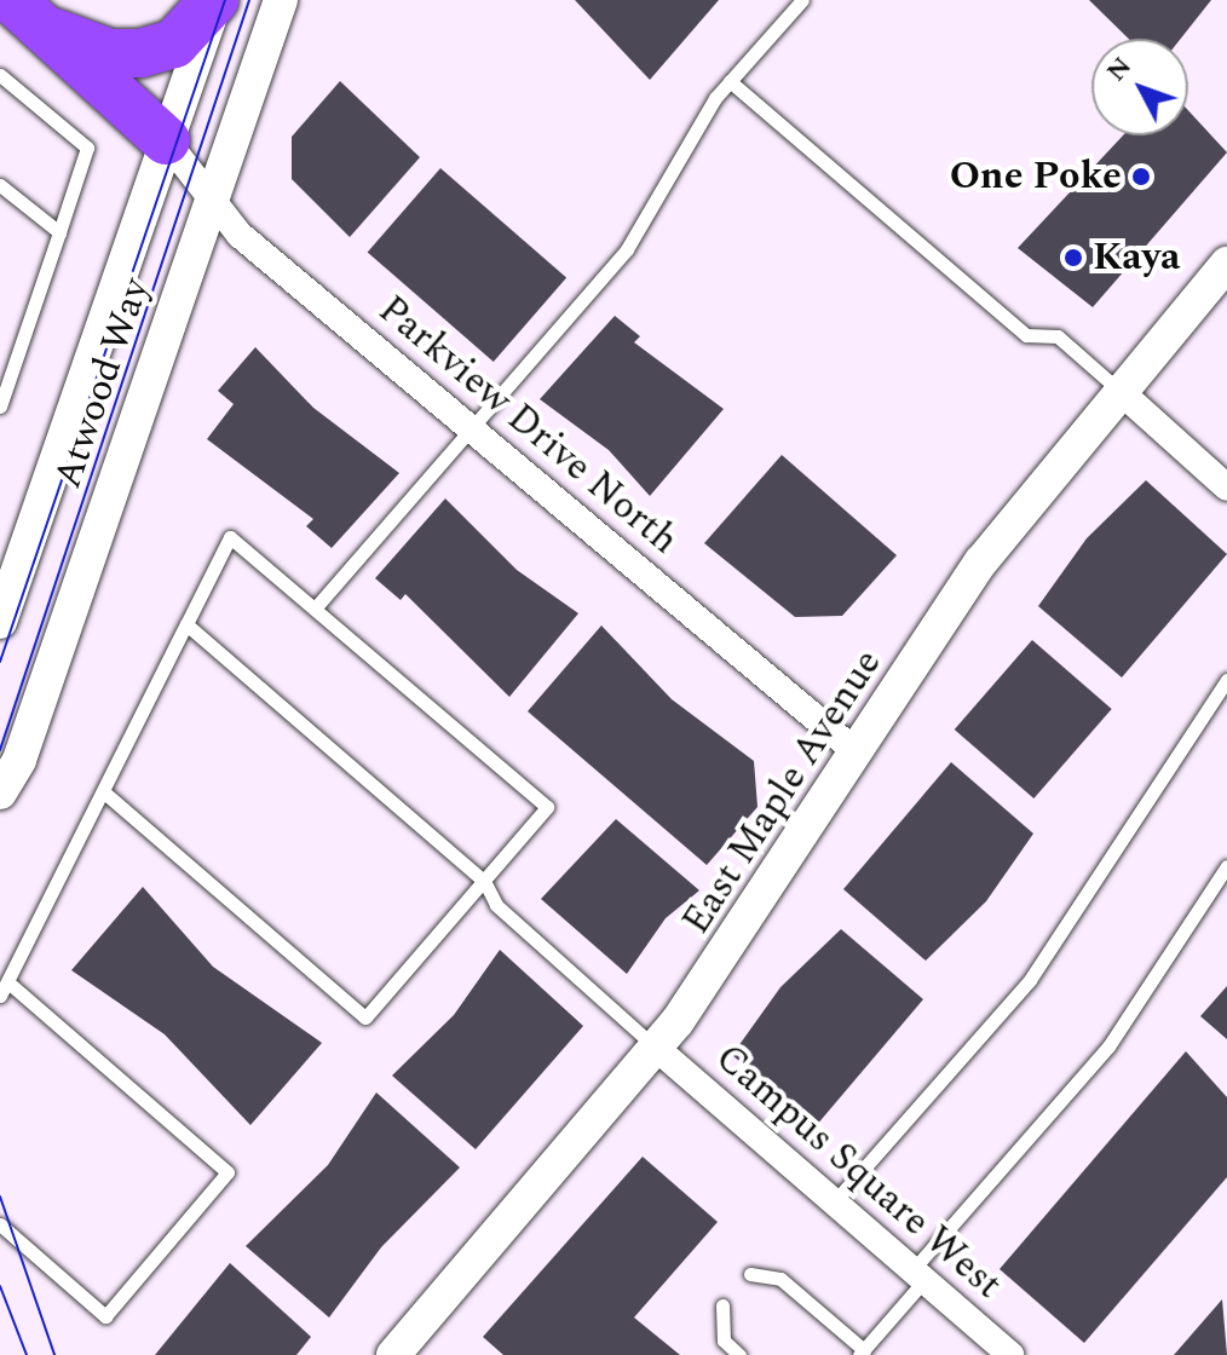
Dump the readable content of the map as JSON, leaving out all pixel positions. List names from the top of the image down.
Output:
{
  "streets": {
    "street": [
      "Atwood Way",
      "Parkview Drive North",
      "East Maple Avenue",
      "Campus Square West"
    ]
  },
  "crossings": [
    ["Atwood Way", "Parkview Drive North"],
    ["Parkview Drive North", "East Maple Avenue"],
    ["East Maple Avenue", "Campus Square West"]
  ],
  "places": ["One Poke", "Kaya"],
  "north": "top left"
}
